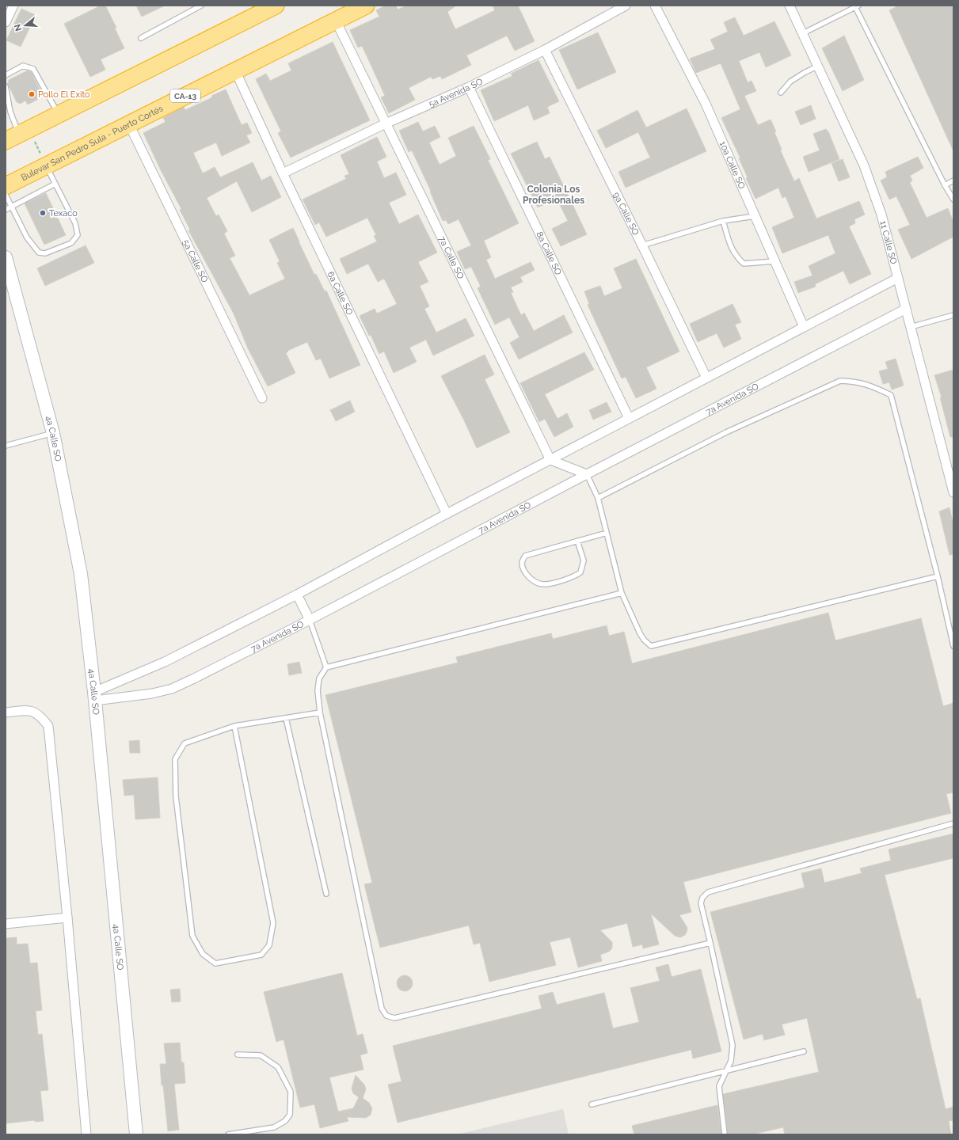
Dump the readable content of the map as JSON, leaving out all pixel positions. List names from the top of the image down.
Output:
{
  "streets": {
    "highway": ["CA-13", "Bulevar San Pedro Sula - Puerto Cortés"],
    "street": [
      "5a Avenida SO",
      "10a Calle SO",
      "9a Calle SO",
      "11 Calle SO",
      "8a Calle SO",
      "7a Calle SO",
      "5a Calle SO",
      "6a Calle SO",
      "7a Avenida SO",
      "4a Calle SO"
    ]
  },
  "crossings": [
    ["5a Avenida SO", "9a Calle SO"],
    ["5a Avenida SO", "8a Calle SO"],
    ["5a Avenida SO", "7a Calle SO"],
    ["5a Avenida SO", "6a Calle SO"],
    ["Bulevar San Pedro Sula - Puerto Cortés", "7a Calle SO"],
    ["Bulevar San Pedro Sula - Puerto Cortés", "5a Calle SO"],
    ["Bulevar San Pedro Sula - Puerto Cortés", "6a Calle SO"],
    ["11 Calle SO", "7a Avenida SO"],
    ["7a Avenida SO", "4a Calle SO"]
  ],
  "districts": ["Colonia Los Profesionales"],
  "places": ["Pollo El Exito", "Texaco"],
  "north": "left"
}
